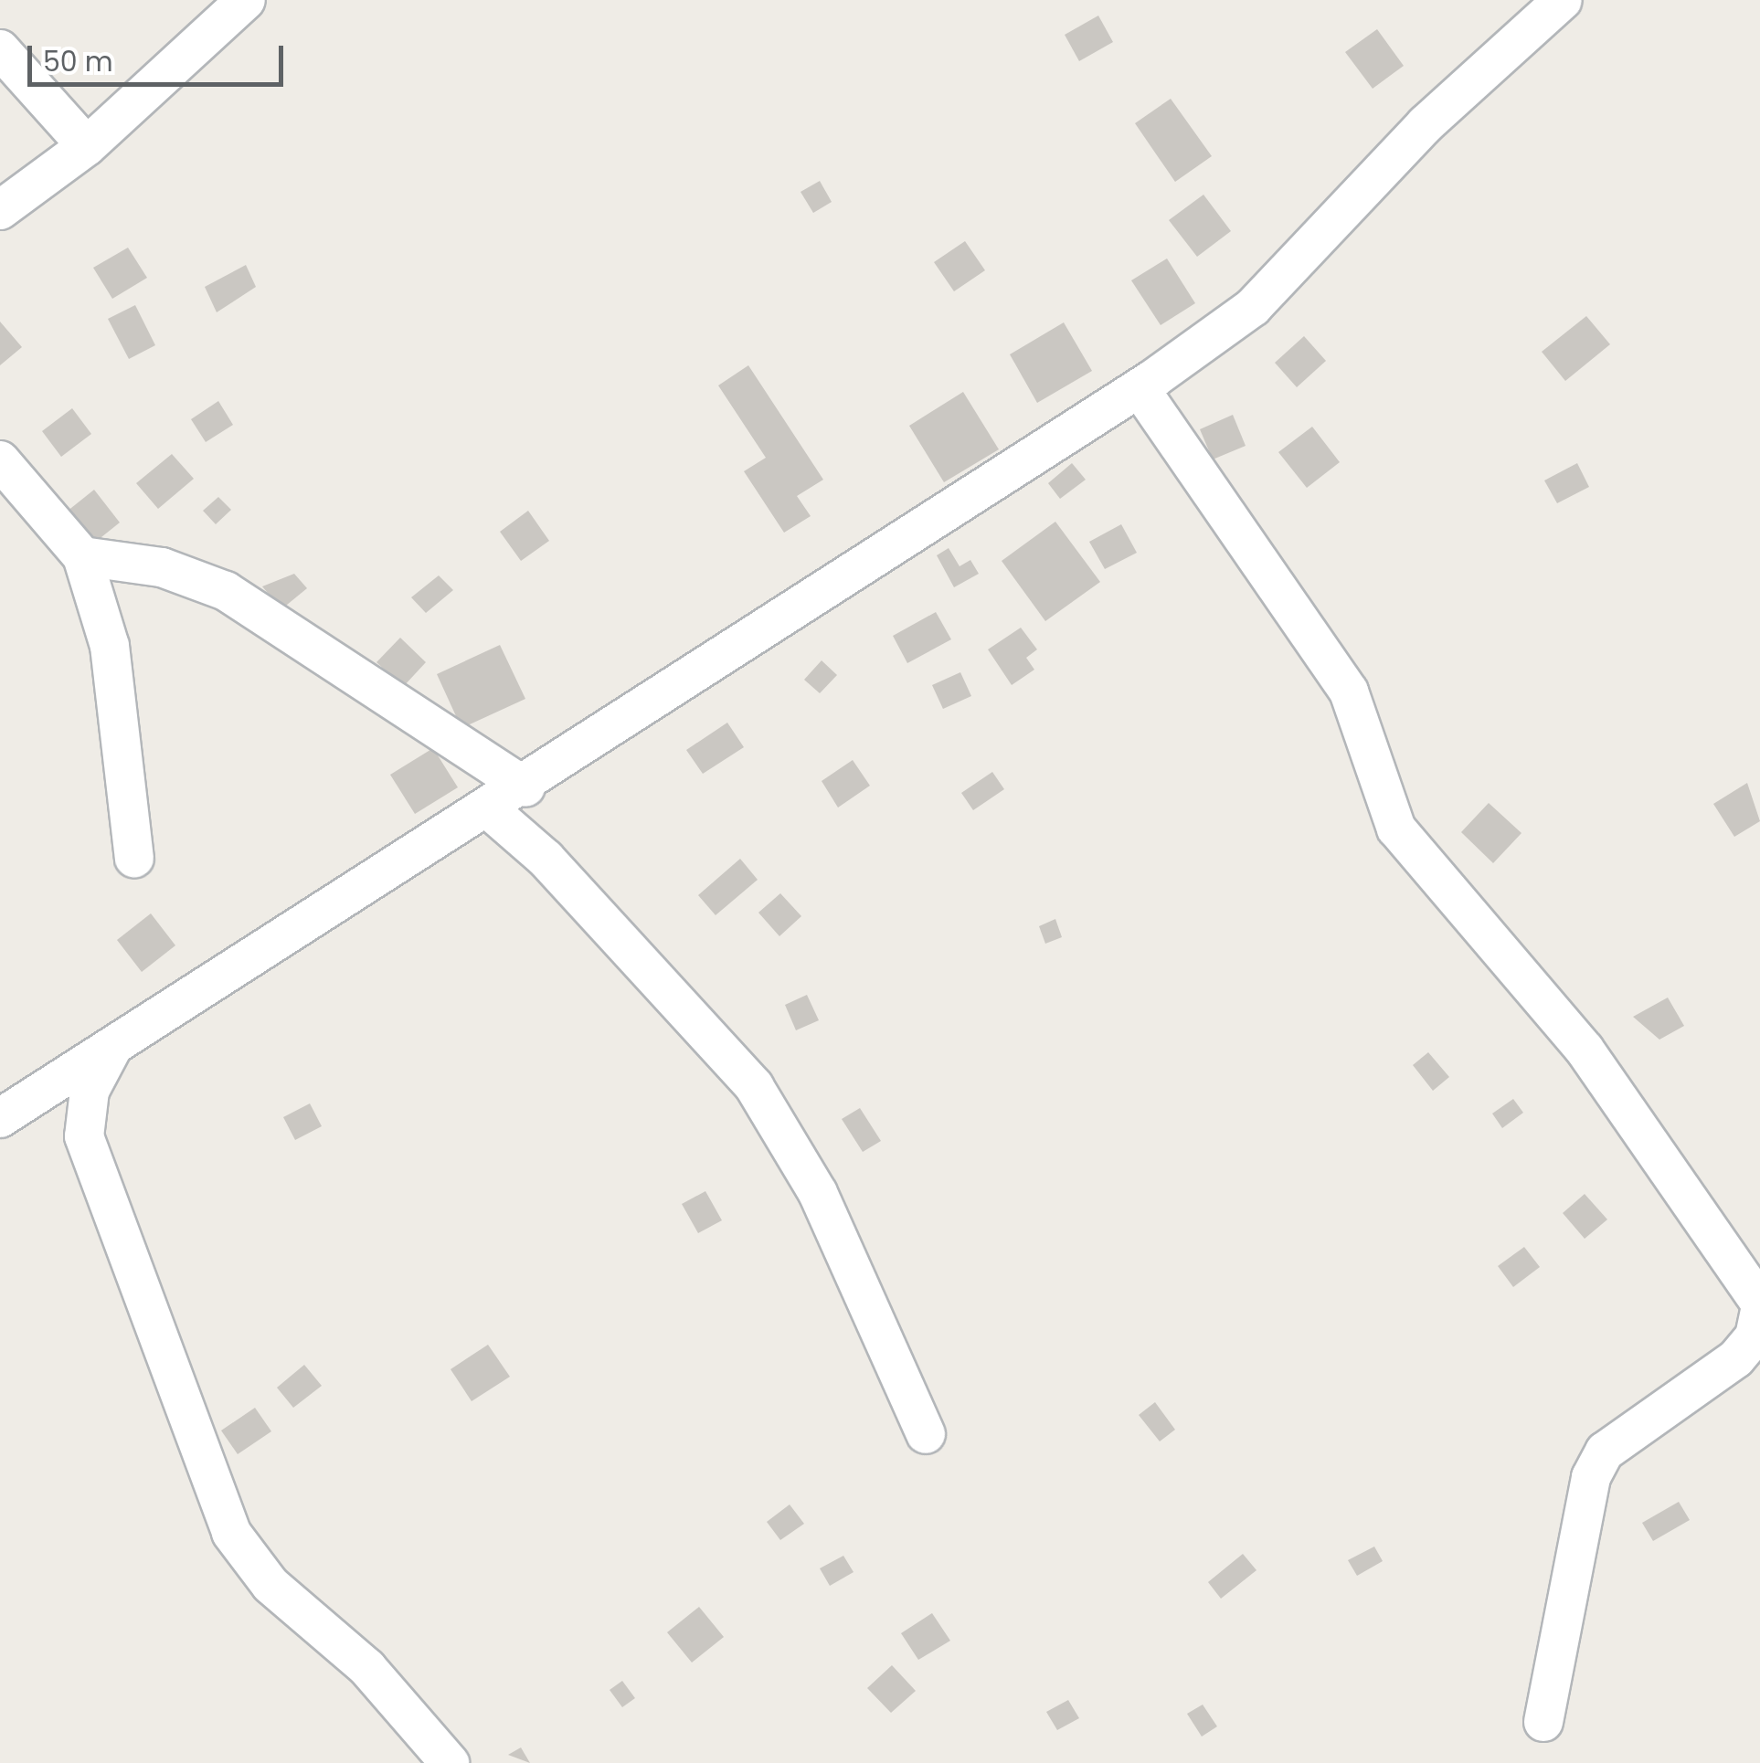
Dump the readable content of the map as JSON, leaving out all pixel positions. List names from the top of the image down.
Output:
{
  "scale_bar": "50 m"
}
